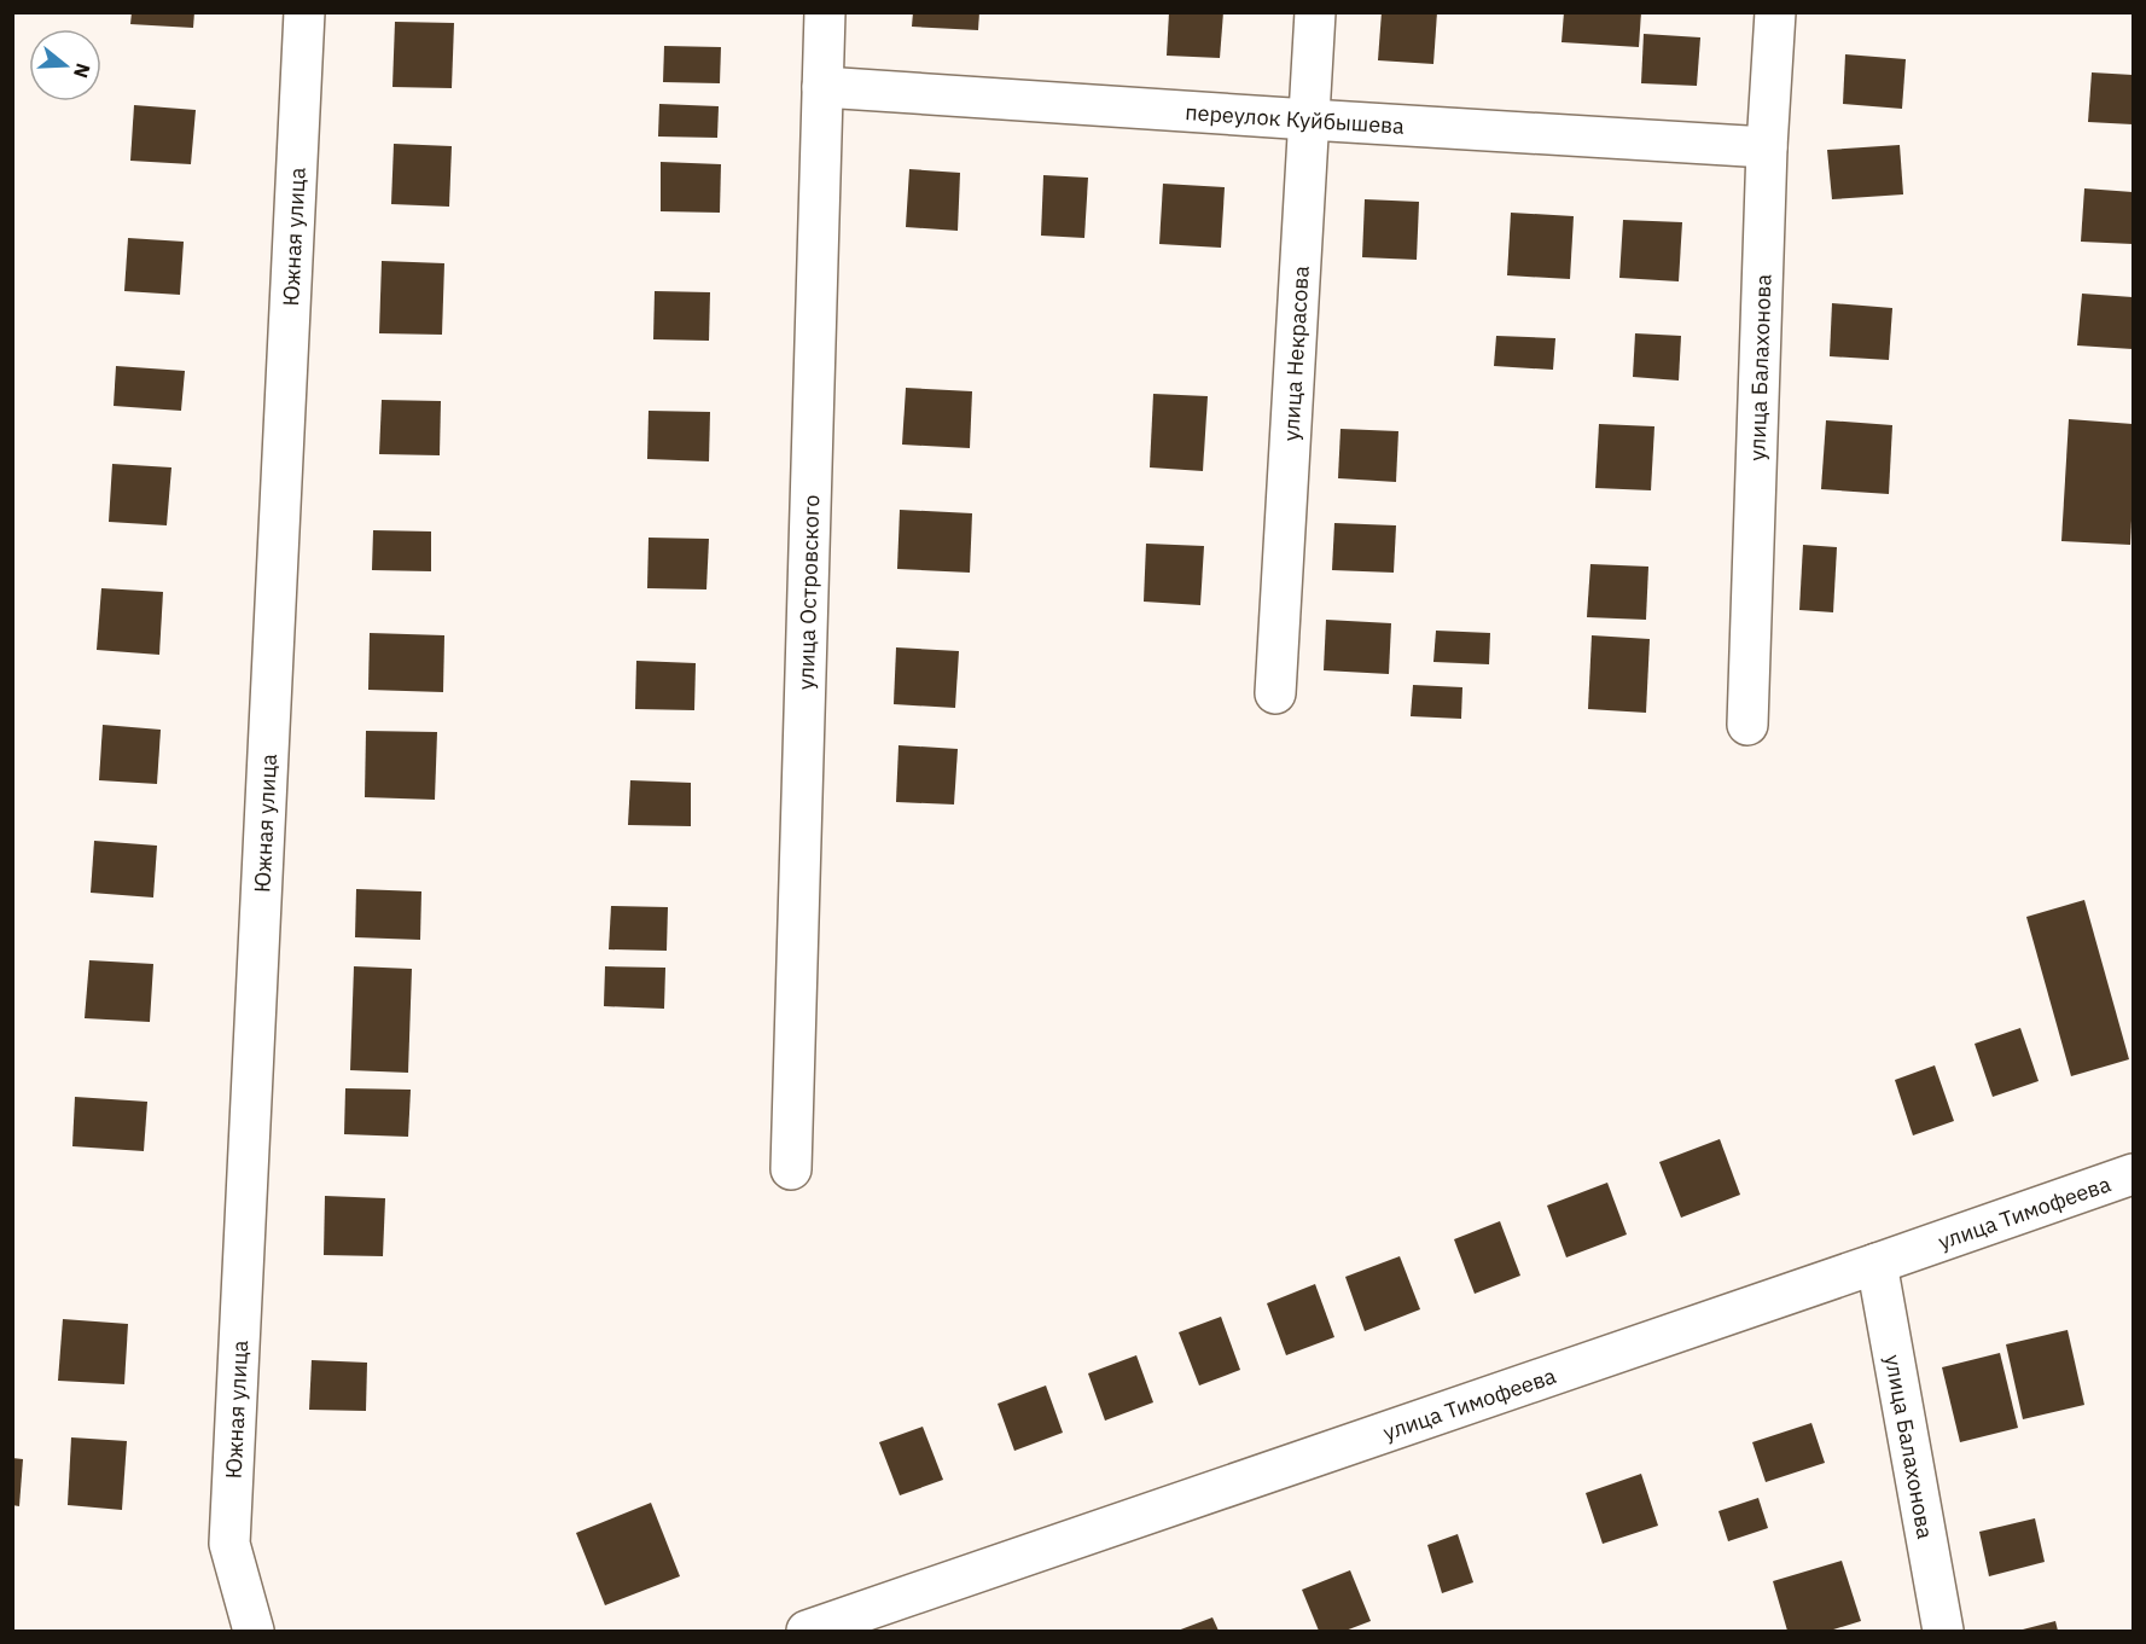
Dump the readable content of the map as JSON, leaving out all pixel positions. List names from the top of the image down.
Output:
{
  "streets": {
    "street": [
      "переулок Куйбышева",
      "Южная улица",
      "улица Некрасова",
      "улица Балахонова",
      "улица Островского",
      "улица Тимофеева"
    ]
  },
  "crossings": [
    ["переулок Куйбышева", "улица Некрасова"],
    ["переулок Куйбышева", "улица Балахонова"],
    ["переулок Куйбышева", "улица Островского"],
    ["улица Балахонова", "улица Тимофеева"]
  ],
  "north": "right"
}
